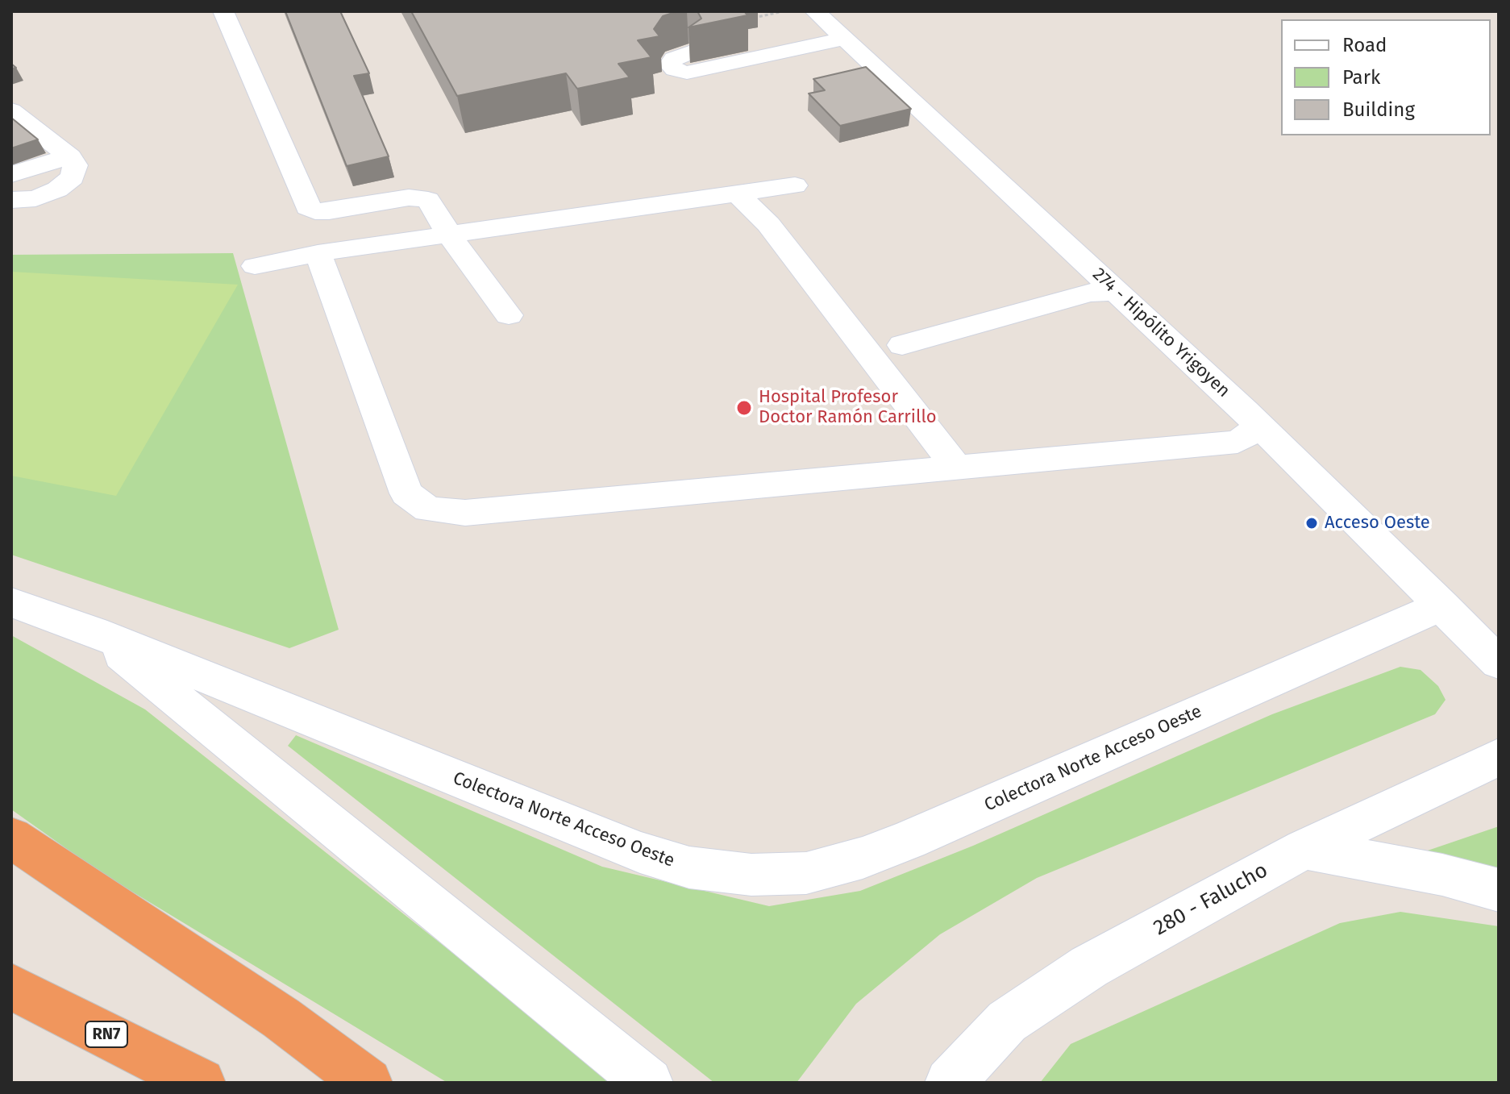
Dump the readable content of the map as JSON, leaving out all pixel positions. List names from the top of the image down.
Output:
{
  "streets": {
    "highway": ["RN7"],
    "street": ["274 - Hipólito Yrigoyen", "Colectora Norte Acceso Oeste", "280 - Falucho"]
  },
  "crossings": [
    ["274 - Hipólito Yrigoyen", "Colectora Norte Acceso Oeste"]
  ],
  "places": ["Hospital Profesor Doctor Ramón Carrillo", "Acceso Oeste"],
  "legend": ["Road", "Park", "Building"]
}
